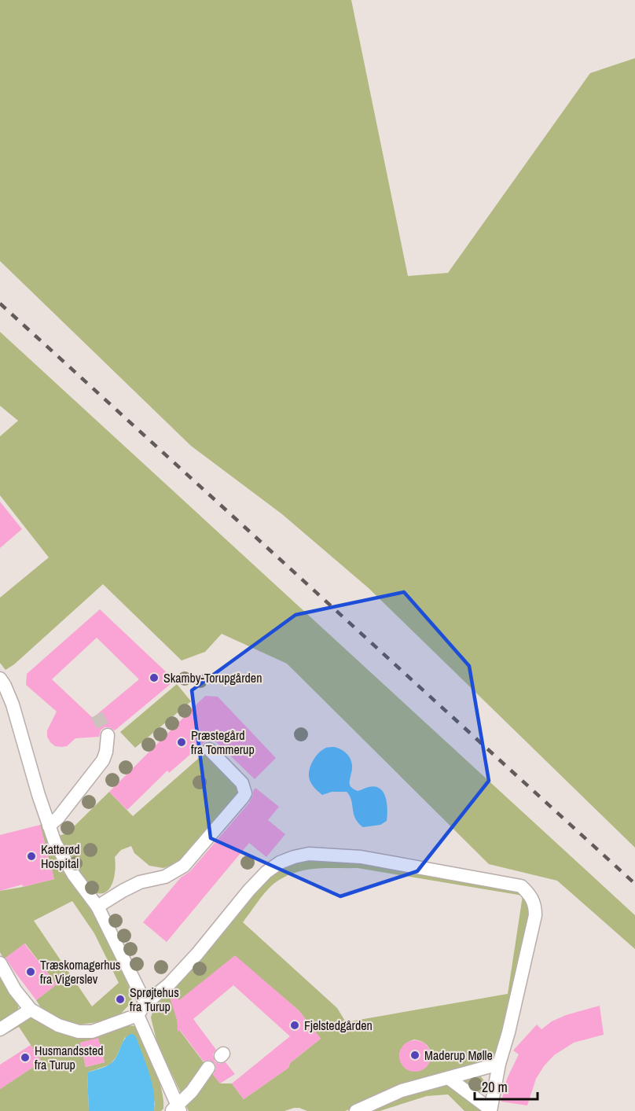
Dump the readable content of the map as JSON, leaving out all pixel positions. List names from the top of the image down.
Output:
{
  "places": [
    "Skamby-Torupgården",
    "Præstegård fra Tommerup",
    "Katterød Hospital",
    "Træskomagerhus fra Vigerslev",
    "Sprøjtehus fra Turup",
    "Fjelstedgården",
    "Maderup Mølle",
    "Husmandssted fra Turup"
  ],
  "scale_bar": "20 m"
}
